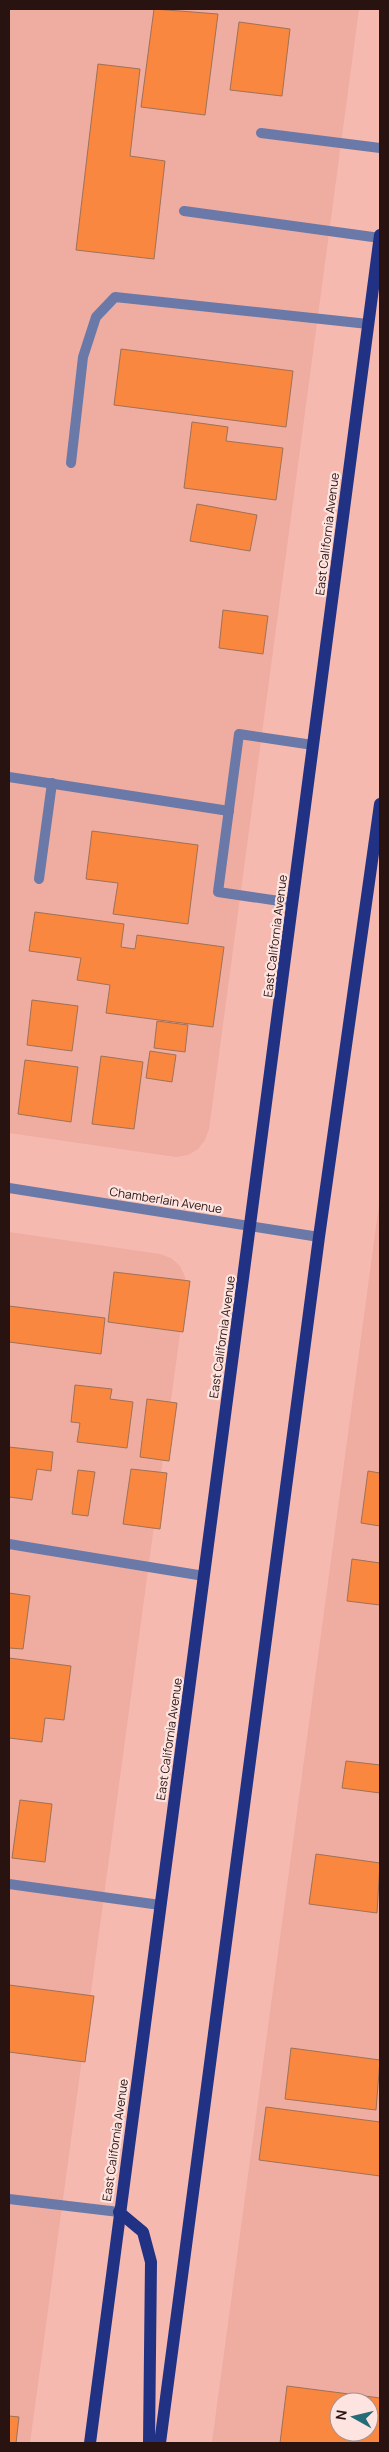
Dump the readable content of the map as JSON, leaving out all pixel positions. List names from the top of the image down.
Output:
{
  "streets": {
    "main road": ["East California Avenue"],
    "street": ["Chamberlain Avenue"]
  },
  "crossings": [
    ["East California Avenue", "Chamberlain Avenue"]
  ],
  "north": "left"
}
